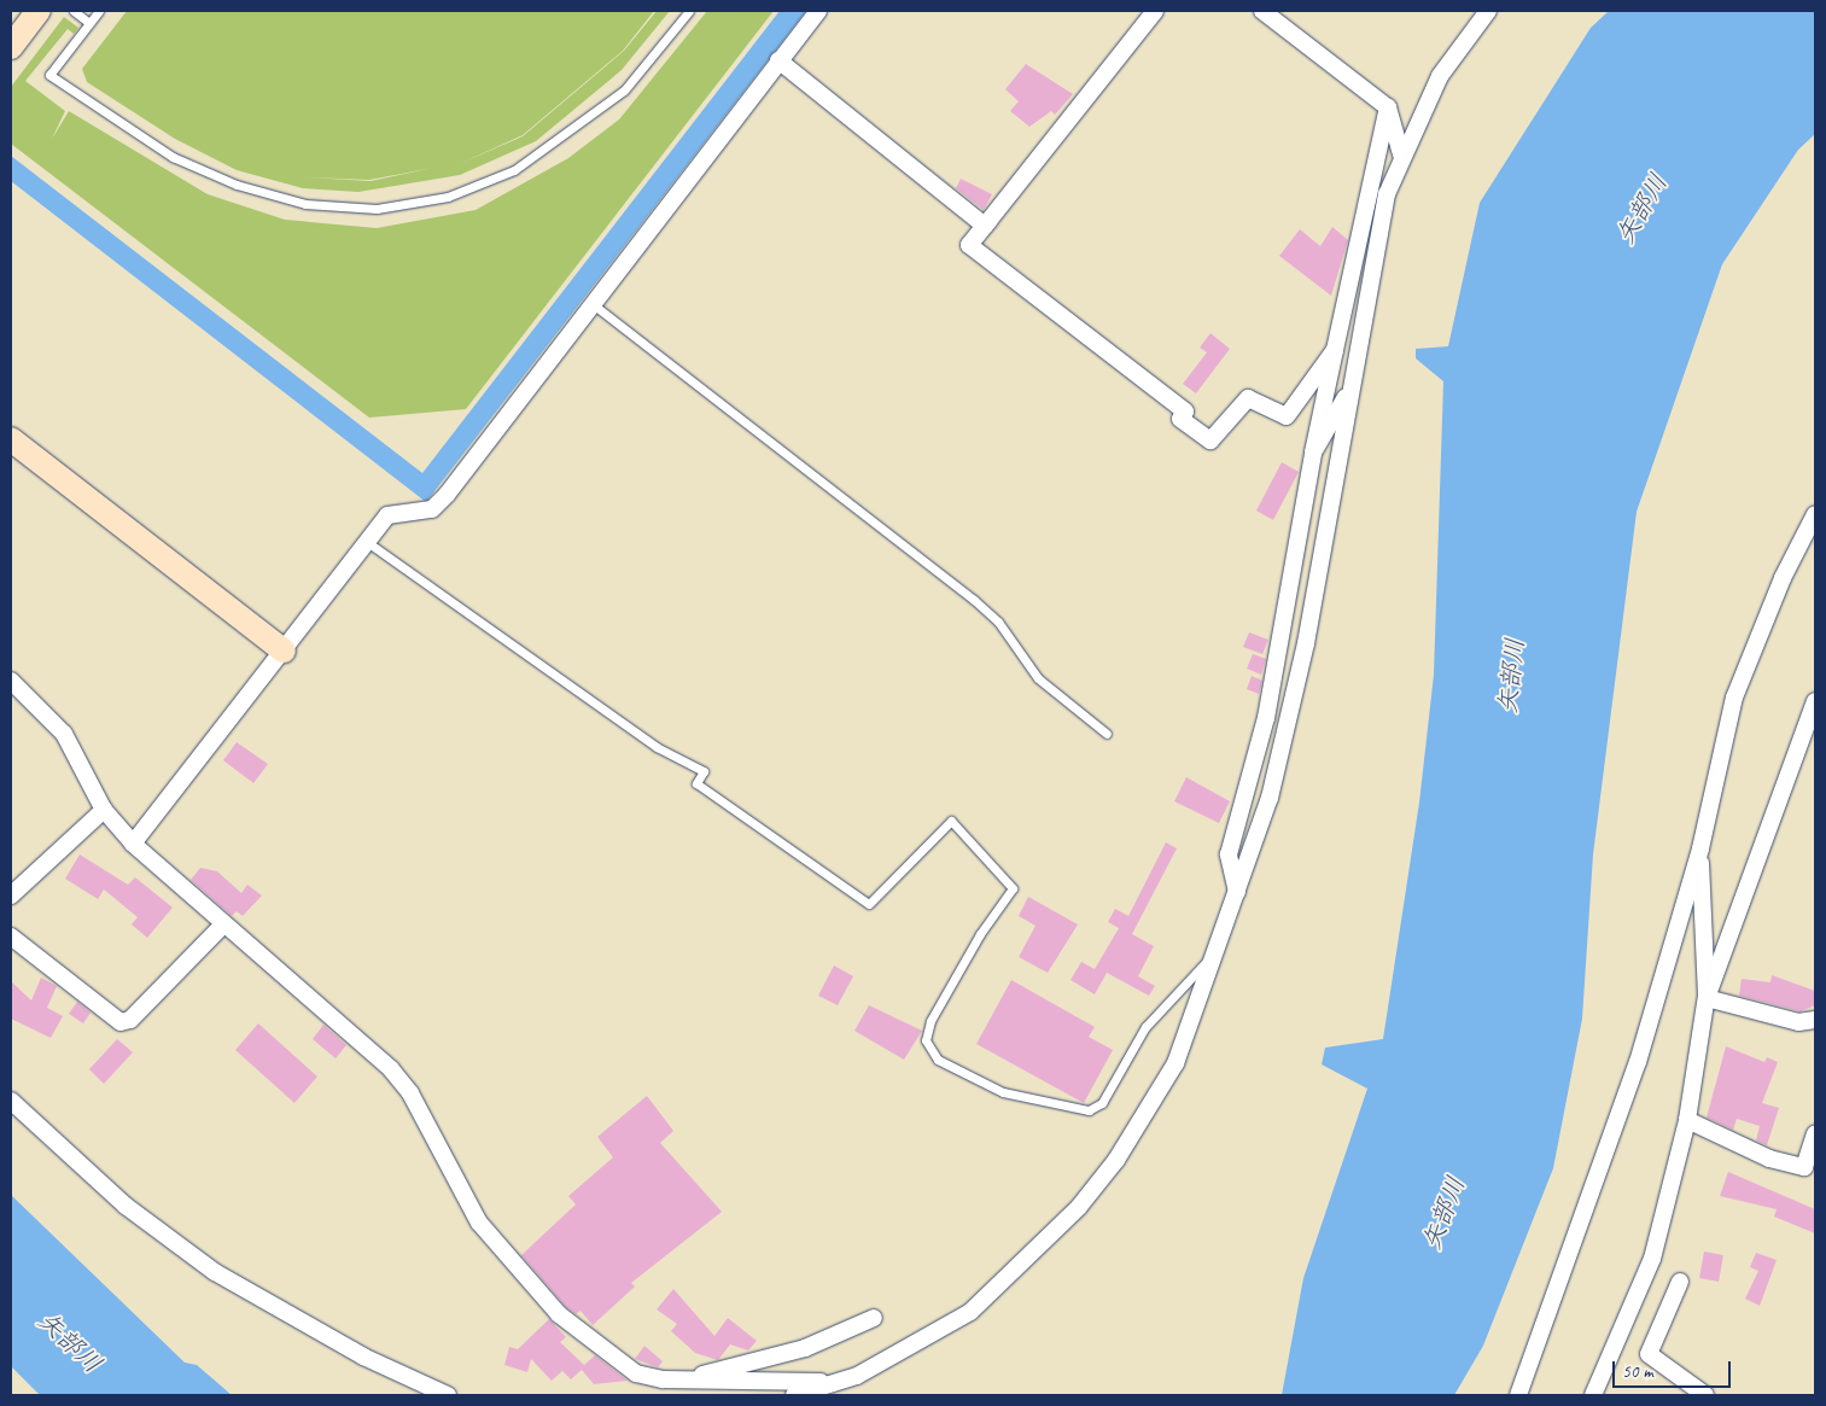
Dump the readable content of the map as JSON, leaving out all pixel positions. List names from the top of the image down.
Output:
{
  "water": ["矢部川"],
  "scale_bar": "50 m"
}
